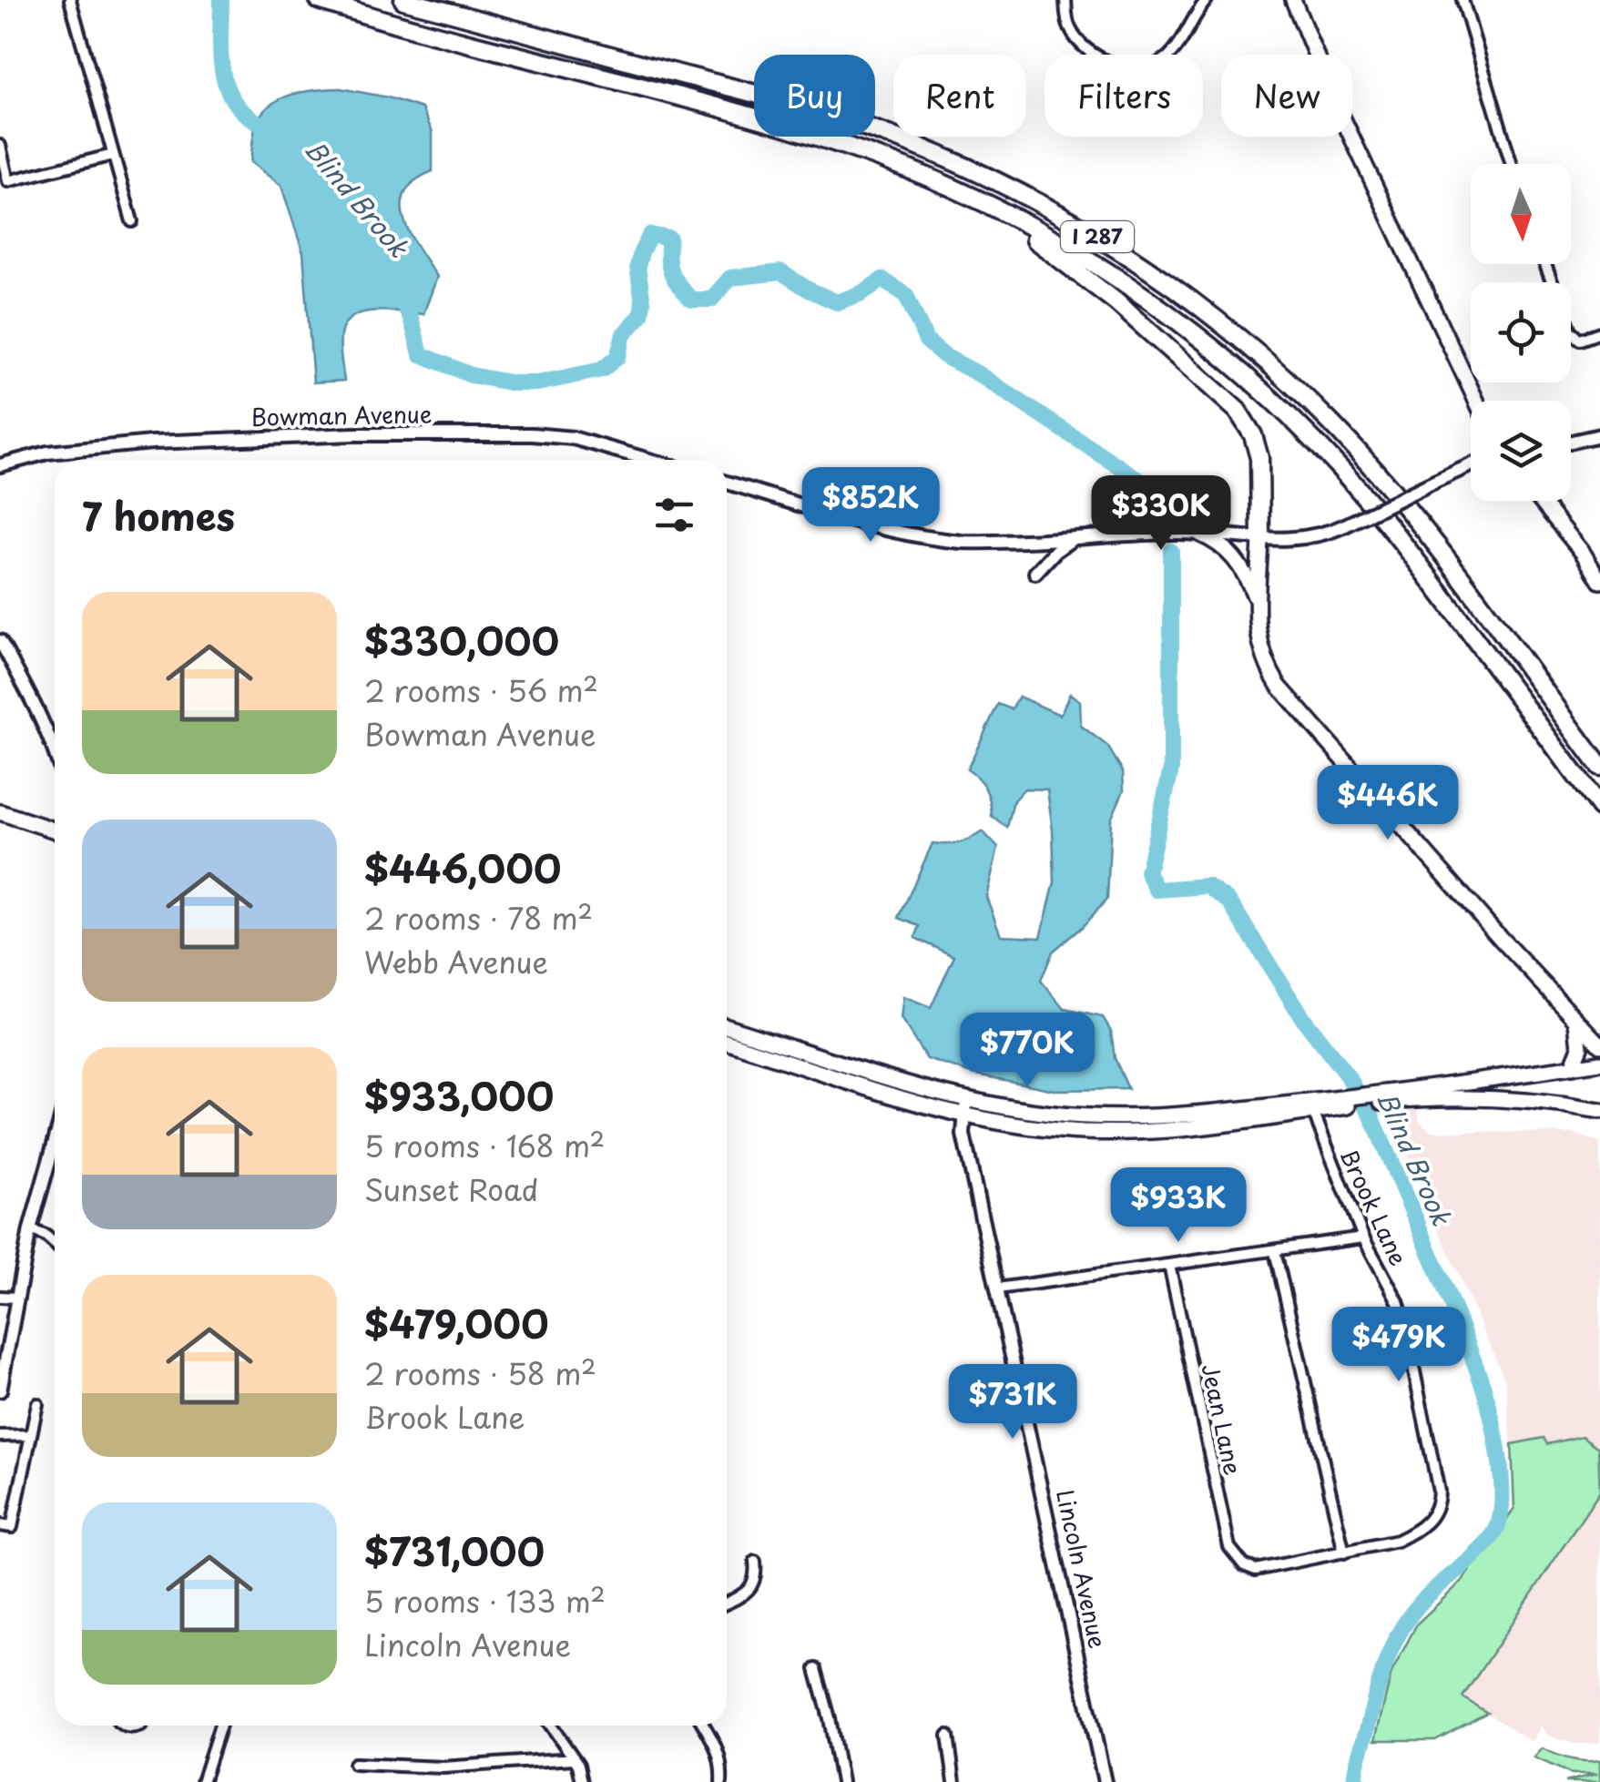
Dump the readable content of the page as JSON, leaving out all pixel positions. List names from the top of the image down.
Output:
{
  "streets": {
    "highway": ["I 287"],
    "street": [
      "Bowman Avenue",
      "Brook Lane",
      "Jean Lane",
      "Lincoln Avenue"
    ]
  },
  "crossings": [
    ["Brook Lane", "Jean Lane"]
  ],
  "water": ["Blind Brook"],
  "north": "bottom",
  "page": {
    "chip": [
      "Buy",
      "Rent",
      "Filters",
      "New"
    ],
    "heading": "7 homes",
    "price": [
      "$852K",
      "$330K",
      "$446K",
      "$770K",
      "$933K",
      "$479K",
      "$731K"
    ],
    "list": [
      {
        "name": "$330,000",
        "note": "2 rooms · 56 m² · Bowman Avenue"
      },
      {
        "name": "$446,000",
        "note": "2 rooms · 78 m² · Webb Avenue"
      },
      {
        "name": "$933,000",
        "note": "5 rooms · 168 m² · Sunset Road"
      },
      {
        "name": "$479,000",
        "note": "2 rooms · 58 m² · Brook Lane"
      },
      {
        "name": "$731,000",
        "note": "5 rooms · 133 m² · Lincoln Avenue"
      }
    ]
  }
}
